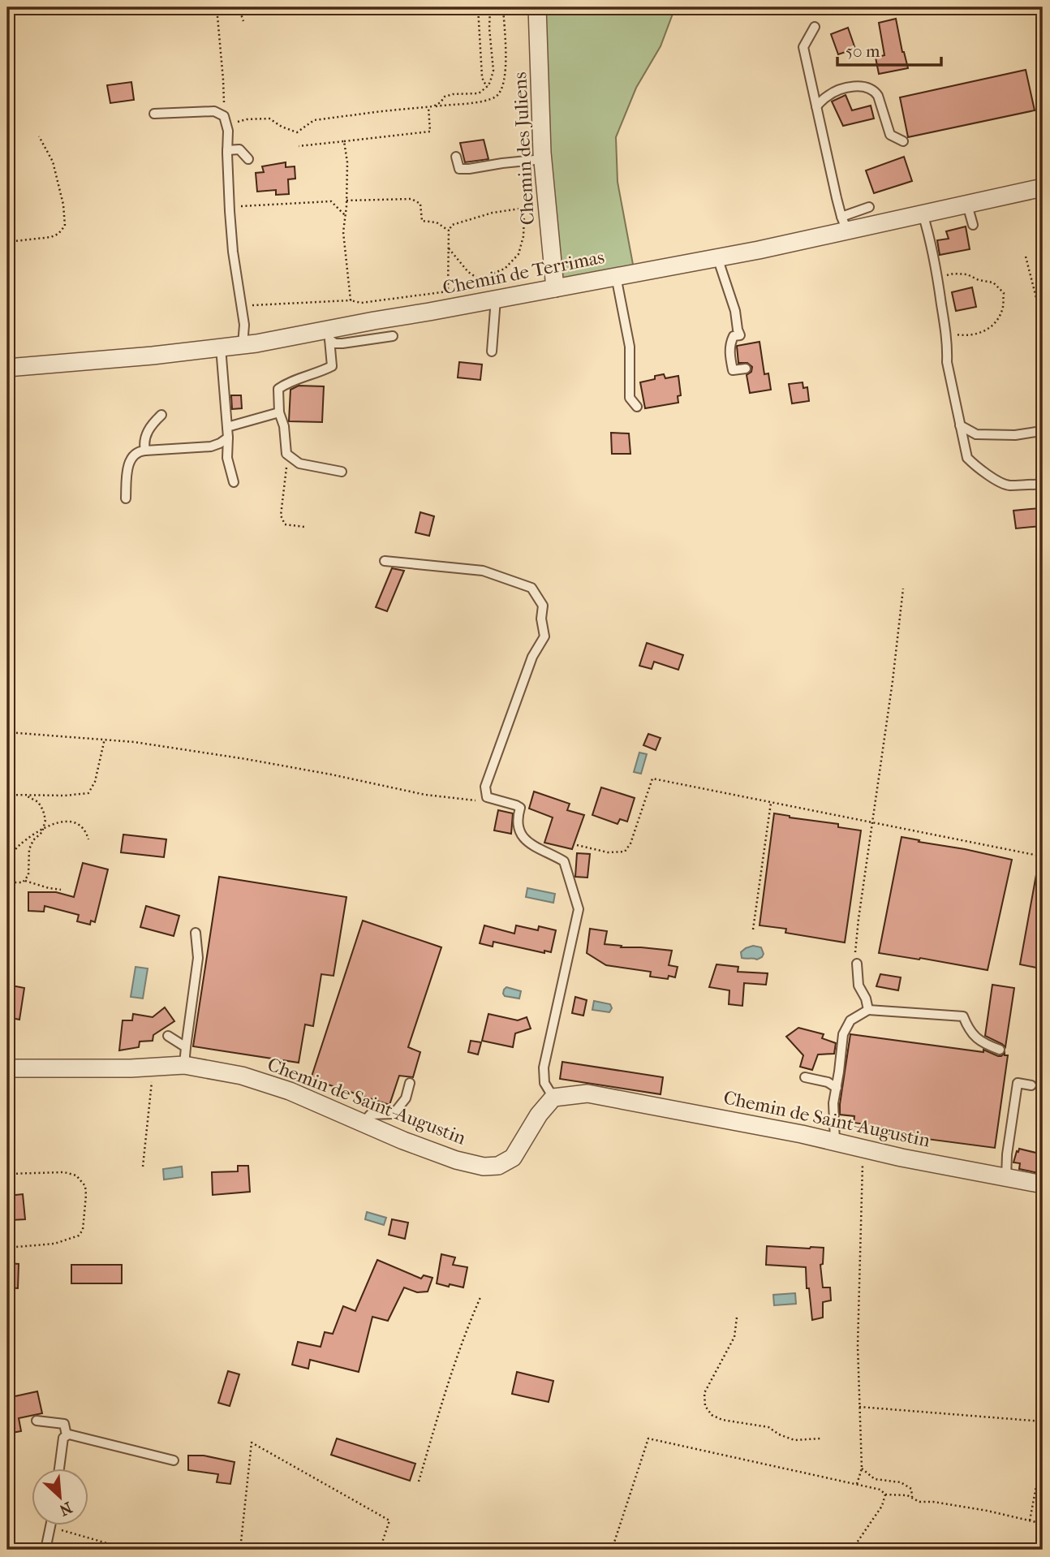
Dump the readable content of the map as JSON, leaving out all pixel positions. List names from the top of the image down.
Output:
{
  "streets": {
    "street": ["Chemin des Juliens", "Chemin de Terrimas", "Chemin de Saint-Augustin"]
  },
  "crossings": [
    ["Chemin des Juliens", "Chemin de Terrimas"]
  ],
  "scale_bar": "50 m",
  "north": "bottom right"
}
